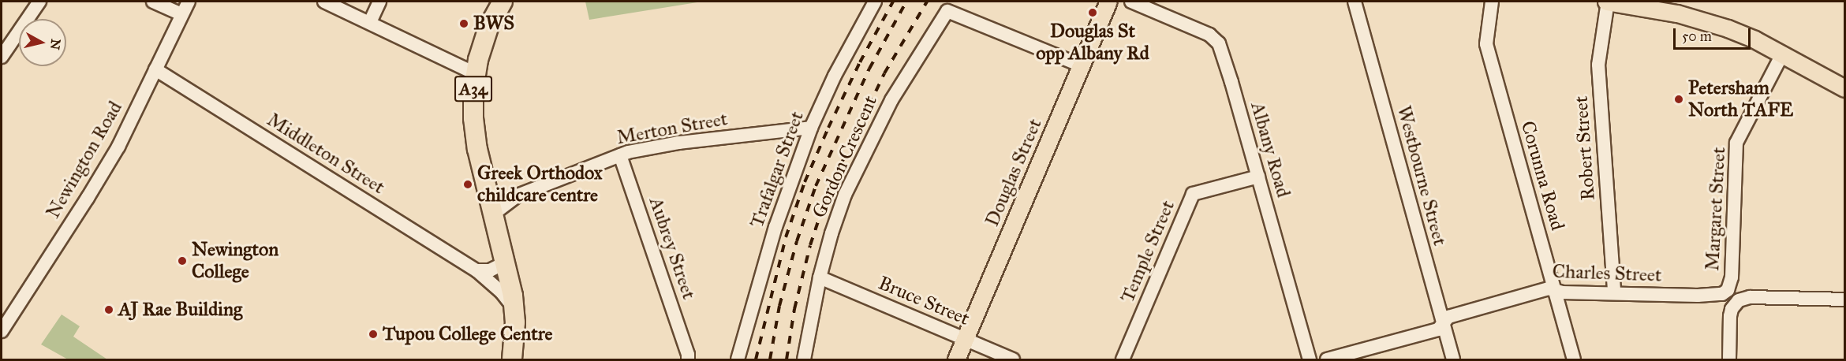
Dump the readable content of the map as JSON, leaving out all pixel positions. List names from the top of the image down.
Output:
{
  "streets": {
    "highway": ["A34"],
    "main road": ["Douglas Street"],
    "street": [
      "Merton Street",
      "Robert Street",
      "Albany Road",
      "Middleton Street",
      "Gordon Crescent",
      "Newington Road",
      "Trafalgar Street",
      "Westbourne Street",
      "Corunna Road",
      "Margaret Street",
      "Aubrey Street",
      "Temple Street",
      "Charles Street",
      "Bruce Street"
    ]
  },
  "crossings": [
    ["A34", "Merton Street"],
    ["A34", "Middleton Street"],
    ["Merton Street", "Trafalgar Street"],
    ["Merton Street", "Aubrey Street"],
    ["Robert Street", "Charles Street"],
    ["Albany Road", "Temple Street"],
    ["Middleton Street", "Newington Road"],
    ["Gordon Crescent", "Douglas Street"],
    ["Gordon Crescent", "Bruce Street"],
    ["Douglas Street", "Bruce Street"],
    ["Westbourne Street", "Charles Street"],
    ["Corunna Road", "Charles Street"],
    ["Margaret Street", "Charles Street"]
  ],
  "places": [
    "Douglas St opp Albany Rd",
    "BWS",
    "Petersham North TAFE",
    "Greek Orthodox childcare centre",
    "Newington College",
    "AJ Rae Building",
    "Tupou College Centre"
  ],
  "scale_bar": "50 m",
  "north": "right"
}
